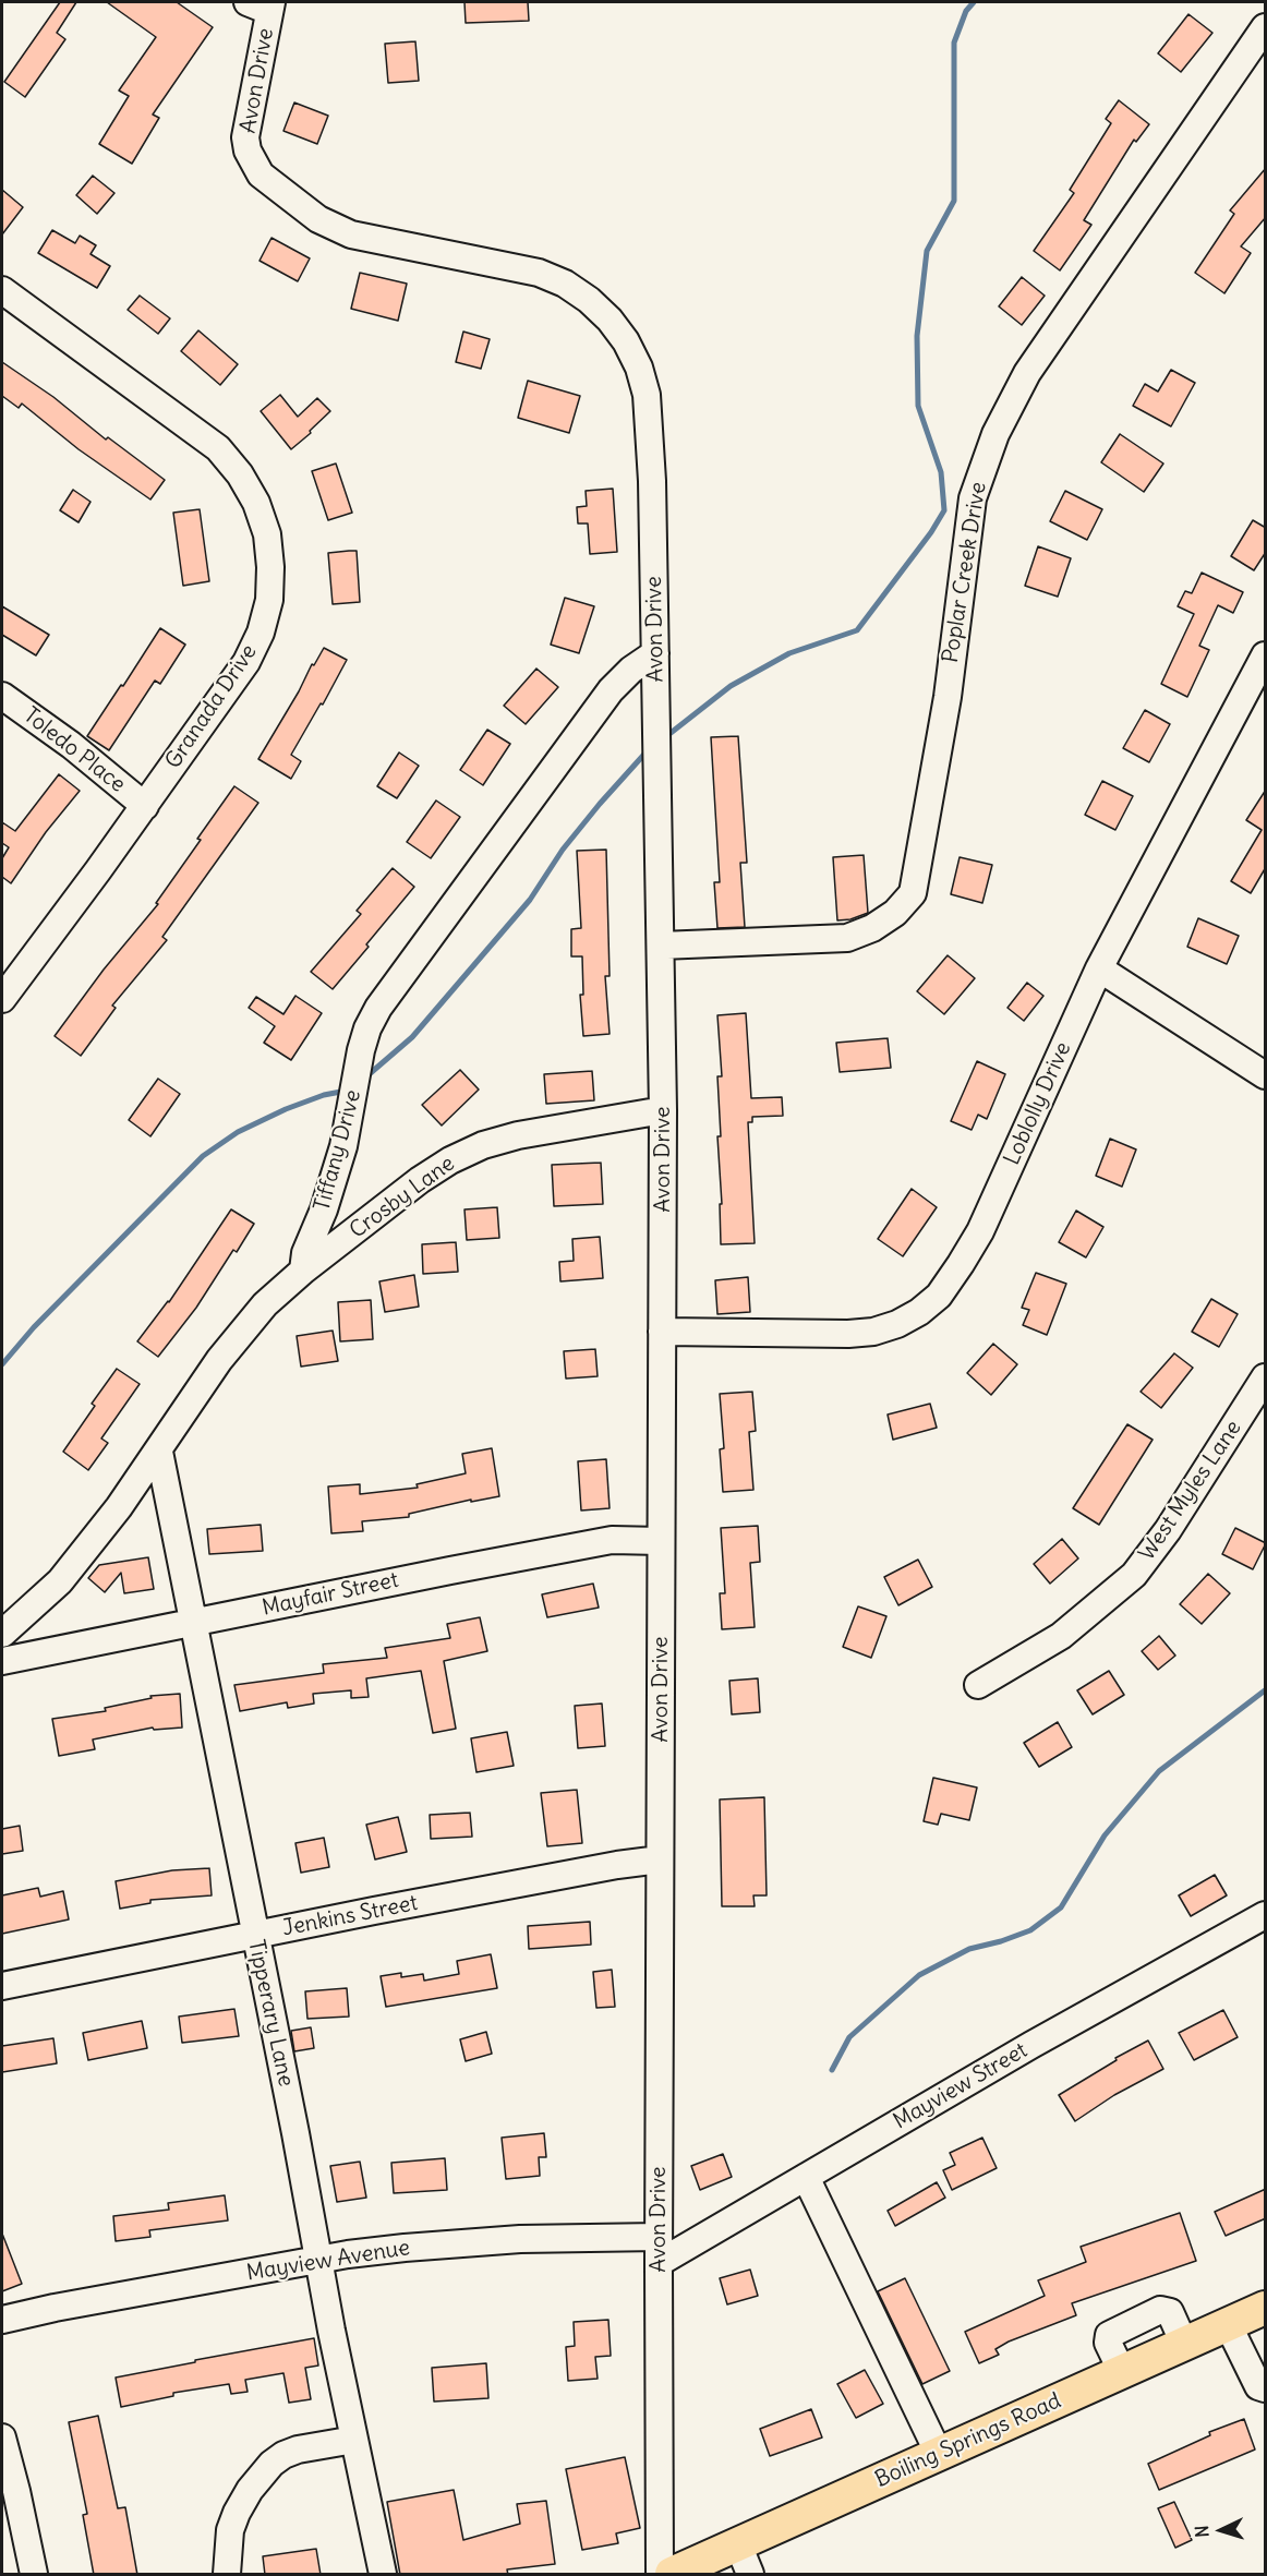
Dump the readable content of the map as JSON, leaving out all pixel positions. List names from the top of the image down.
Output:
{
  "streets": {
    "main road": ["Boiling Springs Road"],
    "street": [
      "Avon Drive",
      "Poplar Creek Drive",
      "Granada Drive",
      "Toledo Place",
      "Loblolly Drive",
      "Tiffany Drive",
      "Crosby Lane",
      "West Myles Lane",
      "Mayfair Street",
      "Jenkins Street",
      "Tipperary Lane",
      "Mayview Street",
      "Mayview Avenue"
    ]
  },
  "crossings": [
    ["Avon Drive", "Poplar Creek Drive"],
    ["Avon Drive", "Loblolly Drive"],
    ["Avon Drive", "Tiffany Drive"],
    ["Avon Drive", "Crosby Lane"],
    ["Avon Drive", "Mayfair Street"],
    ["Avon Drive", "Jenkins Street"],
    ["Avon Drive", "Mayview Street"],
    ["Avon Drive", "Mayview Avenue"],
    ["Granada Drive", "Toledo Place"],
    ["Tiffany Drive", "Crosby Lane"],
    ["Mayfair Street", "Tipperary Lane"],
    ["Jenkins Street", "Tipperary Lane"],
    ["Tipperary Lane", "Mayview Avenue"]
  ],
  "north": "left"
}
